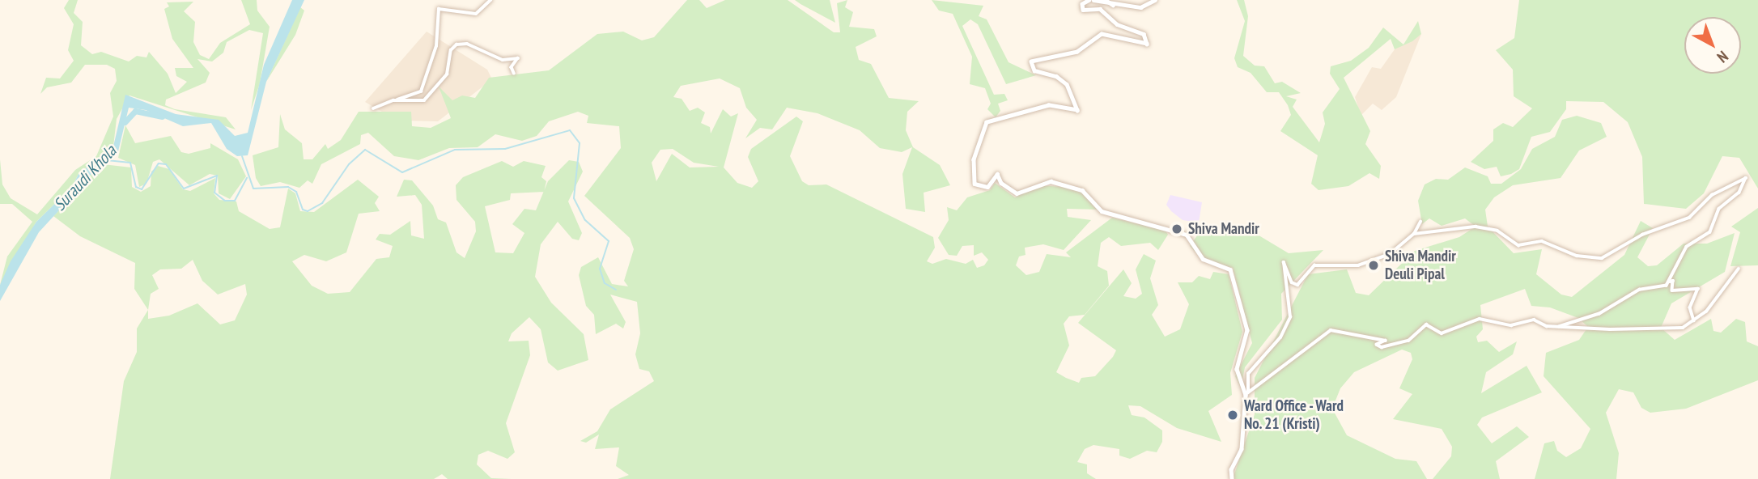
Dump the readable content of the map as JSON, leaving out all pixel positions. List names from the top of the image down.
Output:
{
  "water": ["Suraudi Khola"],
  "places": ["Shiva Mandir", "Shiva Mandir Deuli Pipal", "Ward Office - Ward No. 21 (Kristi)"],
  "north": "bottom right"
}
